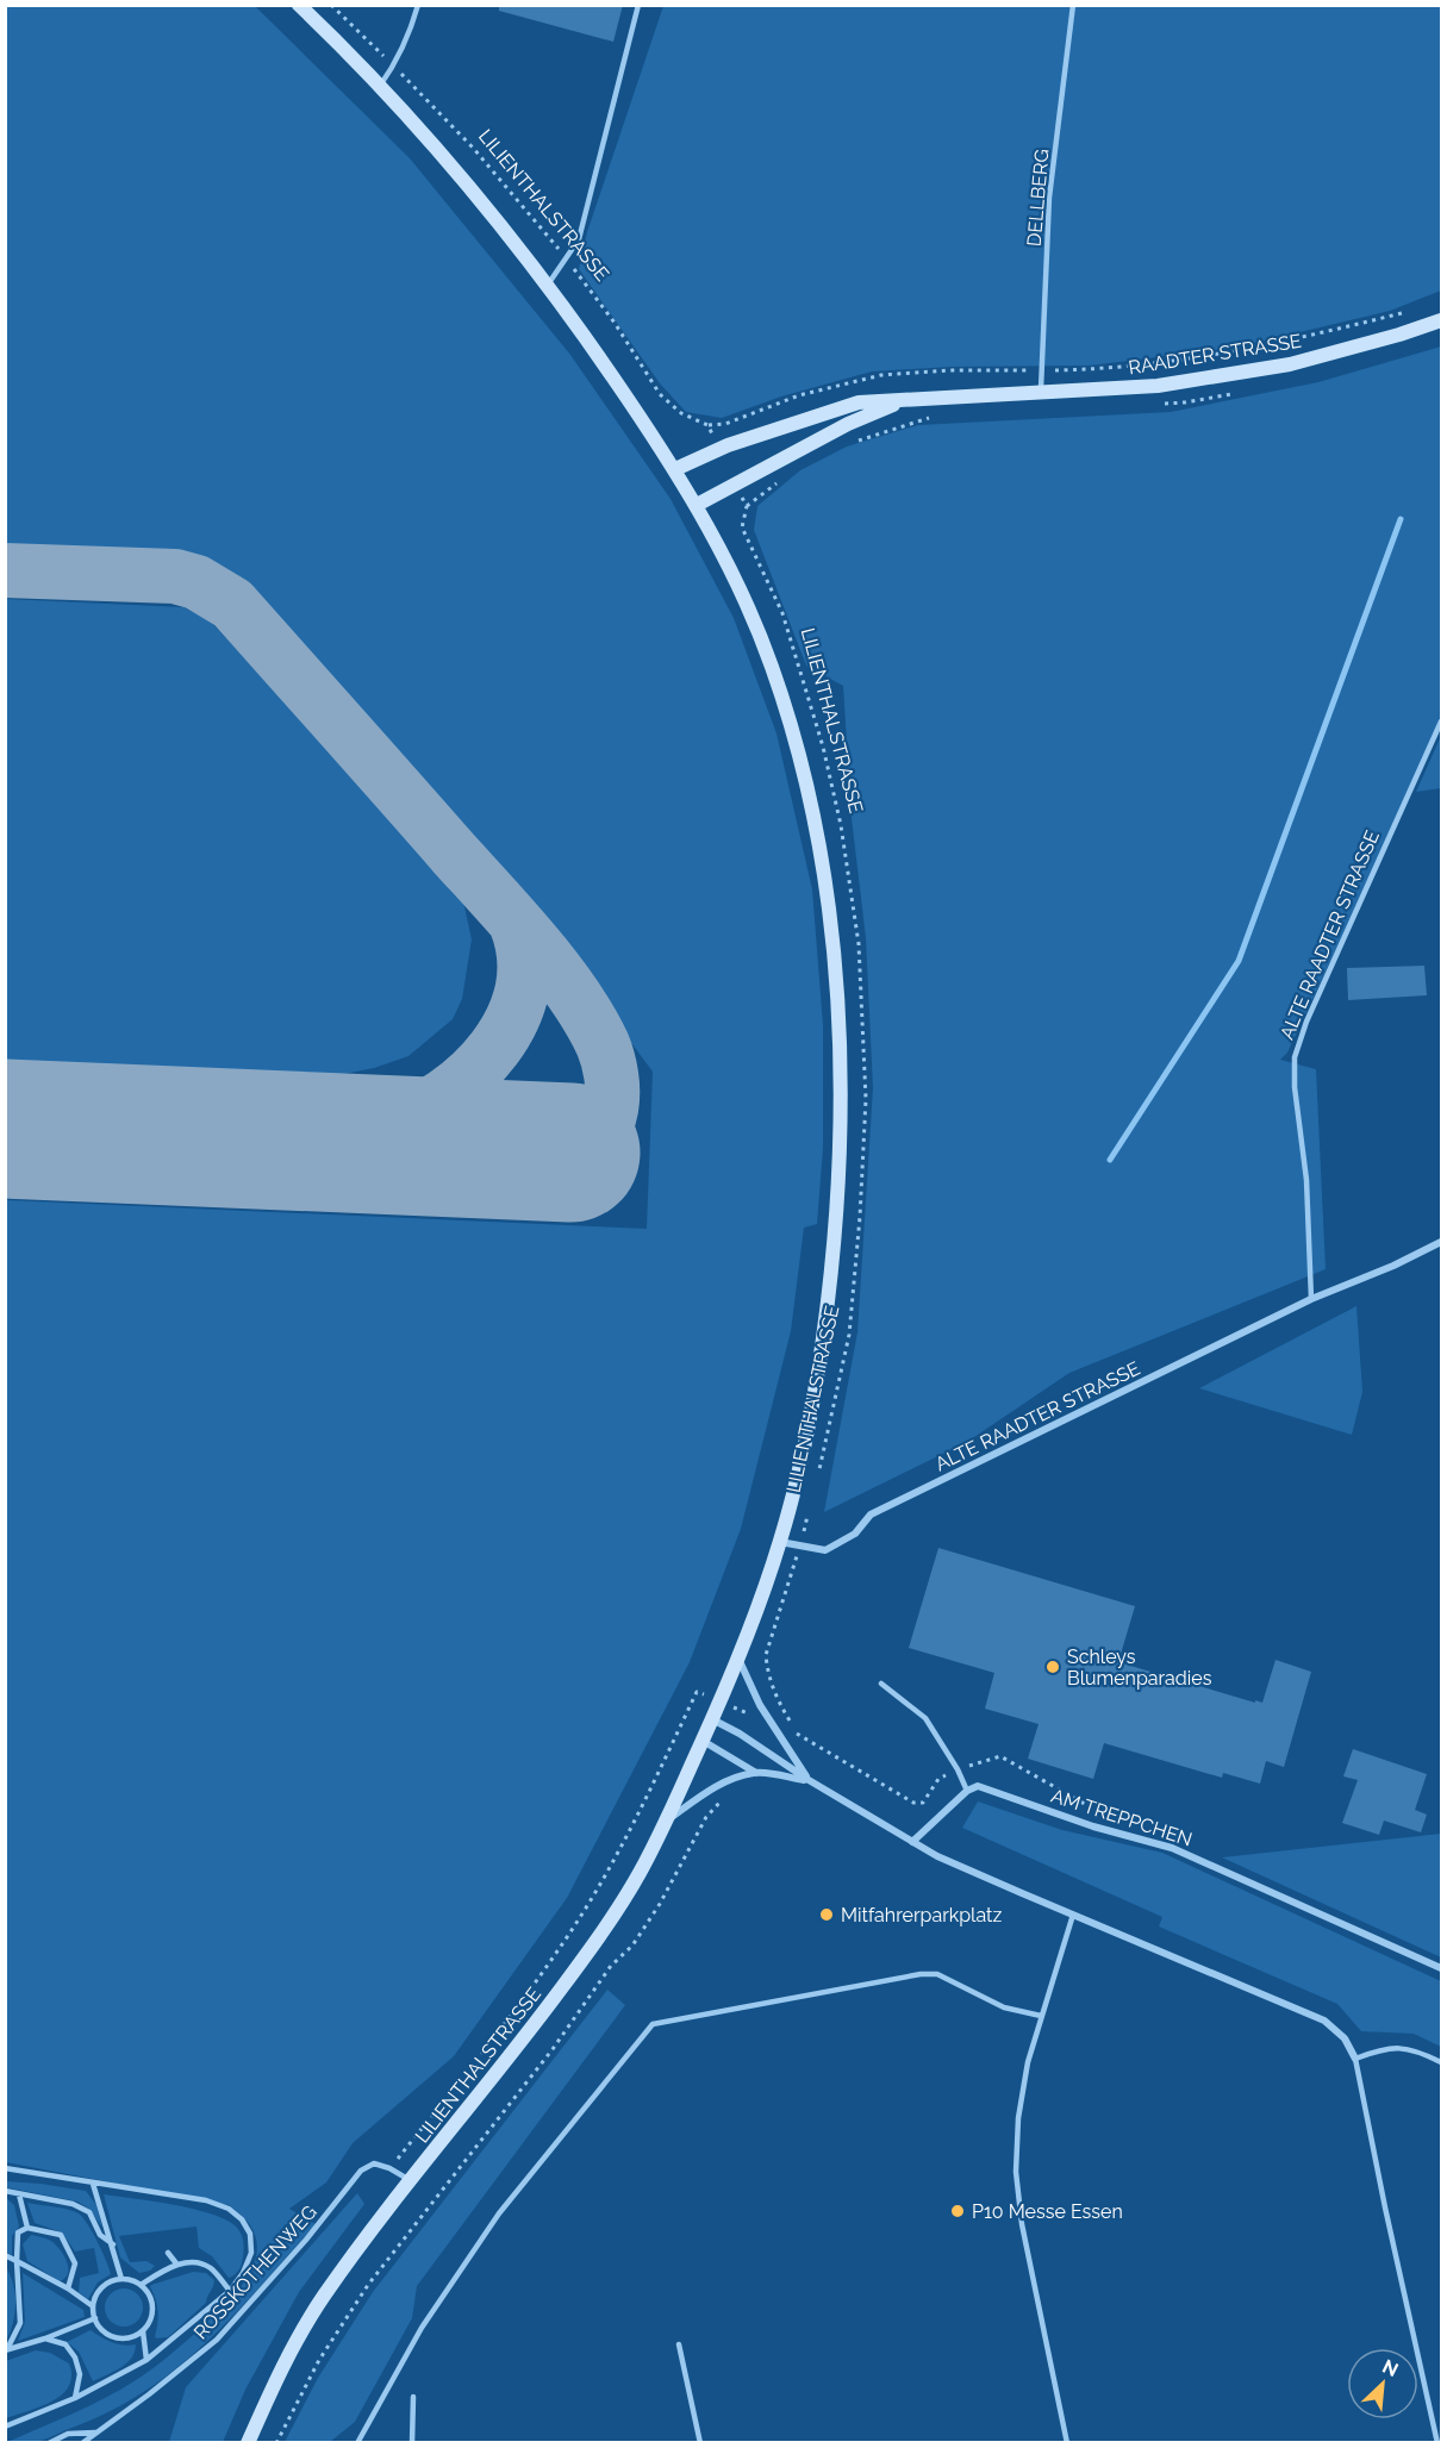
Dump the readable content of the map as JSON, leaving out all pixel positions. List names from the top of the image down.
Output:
{
  "streets": {
    "main road": ["LILIENTHALSTRASSE", "RAADTER STRASSE"],
    "street": ["ALTE RAADTER STRASSE", "AM TREPPCHEN"],
    "lane": ["DELLBERG", "ROSSKOTHENWEG"]
  },
  "crossings": [
    ["DELLBERG", "RAADTER STRASSE"],
    ["LILIENTHALSTRASSE", "RAADTER STRASSE"],
    ["LILIENTHALSTRASSE", "ALTE RAADTER STRASSE"],
    ["LILIENTHALSTRASSE", "ROSSKOTHENWEG"]
  ],
  "places": ["Schleys Blumenparadies", "Mitfahrerparkplatz", "P10 Messe Essen"],
  "north": "top right"
}
